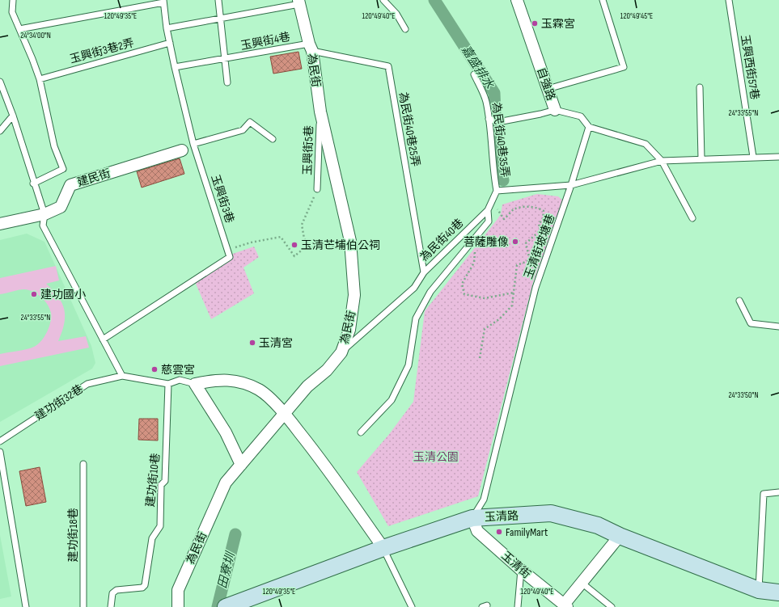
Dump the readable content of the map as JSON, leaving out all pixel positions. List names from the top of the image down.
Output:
{
  "streets": {
    "street": [
      "為民街",
      "自強路",
      "建民街",
      "建功街32巷",
      "玉清路",
      "玉清街"
    ],
    "lane": [
      "玉興街4巷",
      "玉興街3巷2弄",
      "玉興西街57巷",
      "為民街40巷25弄",
      "為民街40巷35弄",
      "玉興街5巷",
      "玉興街3巷",
      "為民街40巷",
      "玉清街坡塘巷",
      "建功街10巷",
      "建功街18巷"
    ]
  },
  "crossings": [
    ["玉興街4巷", "為民街"],
    ["玉興街4巷", "為民街40巷25弄"],
    ["玉興街4巷", "玉興街3巷"],
    ["玉興街3巷2弄", "玉興街3巷"],
    ["為民街", "為民街40巷25弄"],
    ["為民街", "玉興街5巷"],
    ["為民街", "為民街40巷"],
    ["為民街", "建功街32巷"],
    ["為民街40巷25弄", "為民街40巷"],
    ["為民街40巷35弄", "為民街40巷"],
    ["玉清街坡塘巷", "玉清路"],
    ["玉清街坡塘巷", "玉清街"],
    ["建功街32巷", "建功街10巷"],
    ["建功街32巷", "玉清路"],
    ["玉清路", "玉清街"]
  ],
  "water": ["嘉盛排水", "田寮圳"],
  "parks": ["玉清公園"],
  "places": [
    "玉霖宮",
    "菩薩雕像",
    "玉清芒埔伯公祠",
    "建功國小",
    "玉清宮",
    "慈雲宮",
    "FamilyMart"
  ],
  "coordinates": [
    "120°49'45\"E",
    "120°49'35\"E",
    "120°49'40\"E",
    "24°34'00\"N",
    "24°33'55\"N",
    "24°33'50\"N"
  ]
}
